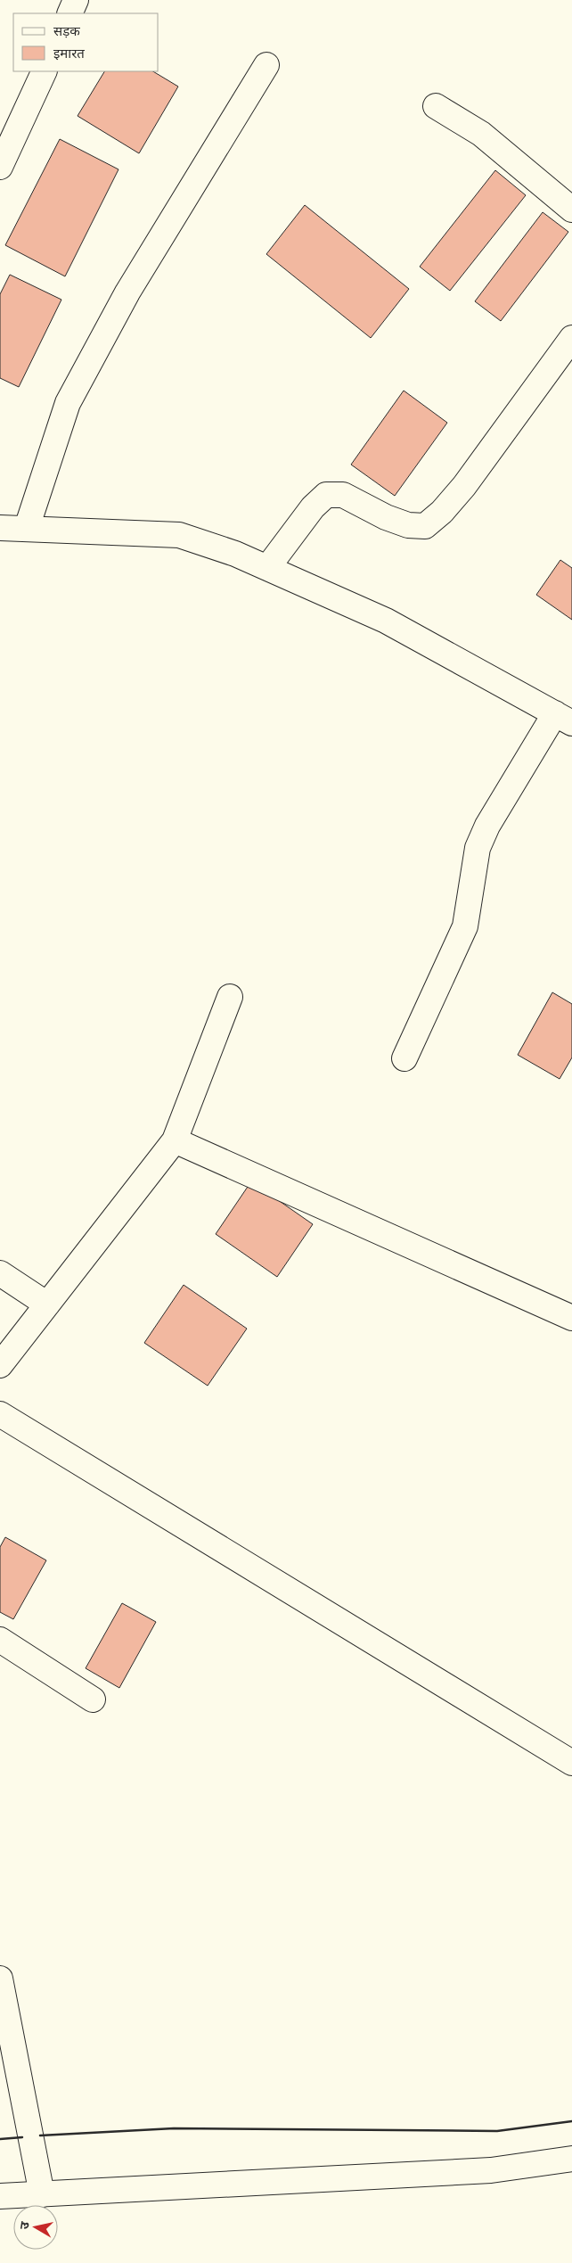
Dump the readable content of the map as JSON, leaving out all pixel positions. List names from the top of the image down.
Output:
{
  "legend": ["सड़क", "इमारत"],
  "north": "left"
}
